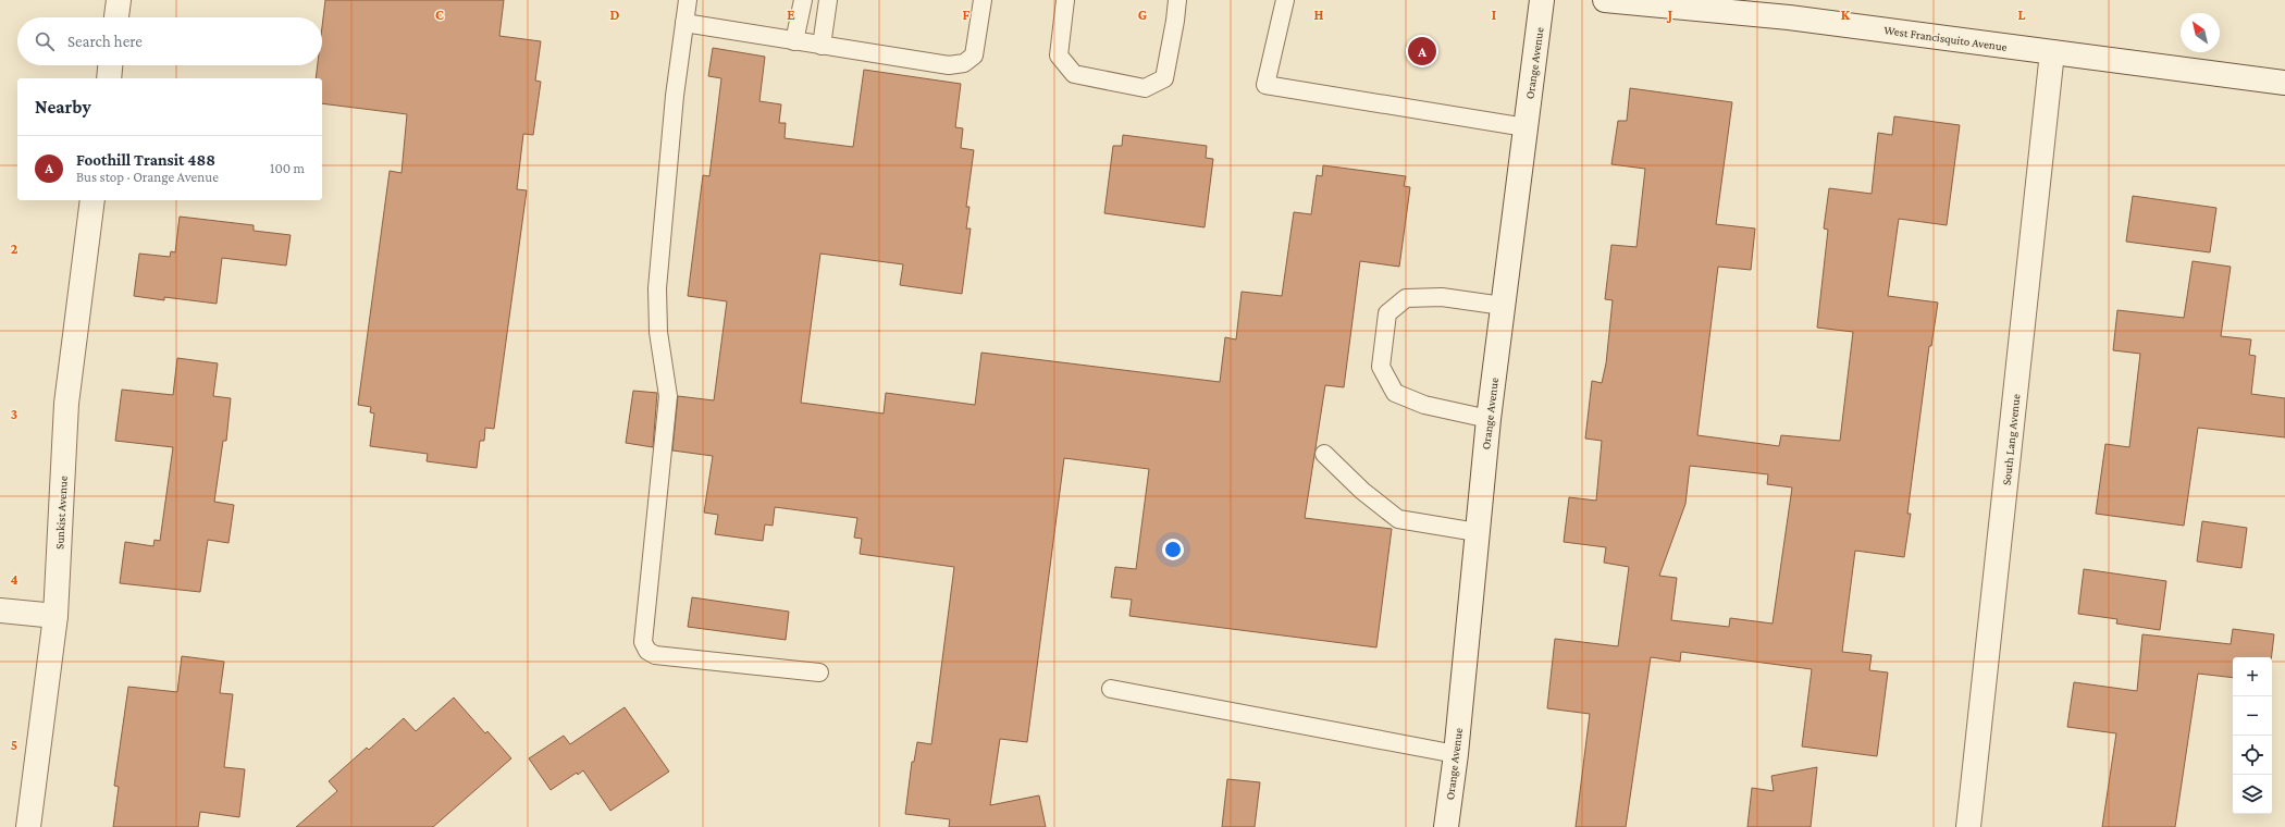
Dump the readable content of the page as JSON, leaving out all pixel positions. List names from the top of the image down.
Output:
{
  "streets": {
    "street": [
      "West Francisquito Avenue",
      "Orange Avenue",
      "South Lang Avenue",
      "Sunkist Avenue"
    ]
  },
  "crossings": [
    ["West Francisquito Avenue", "South Lang Avenue"]
  ],
  "north": "top left",
  "page": {
    "search": "Search here",
    "pins": "A",
    "heading": "Nearby",
    "list": [
      {
        "mark": "A",
        "name": "Foothill Transit 488",
        "note": "Bus stop · Orange Avenue",
        "value": "100 m"
      }
    ],
    "map_buttons": ["+", "−"]
  },
  "grid": {
    "columns": [
      "C",
      "D",
      "E",
      "F",
      "G",
      "H",
      "I",
      "J",
      "K",
      "L"
    ],
    "rows": [
      "2",
      "3",
      "4",
      "5"
    ]
  }
}
